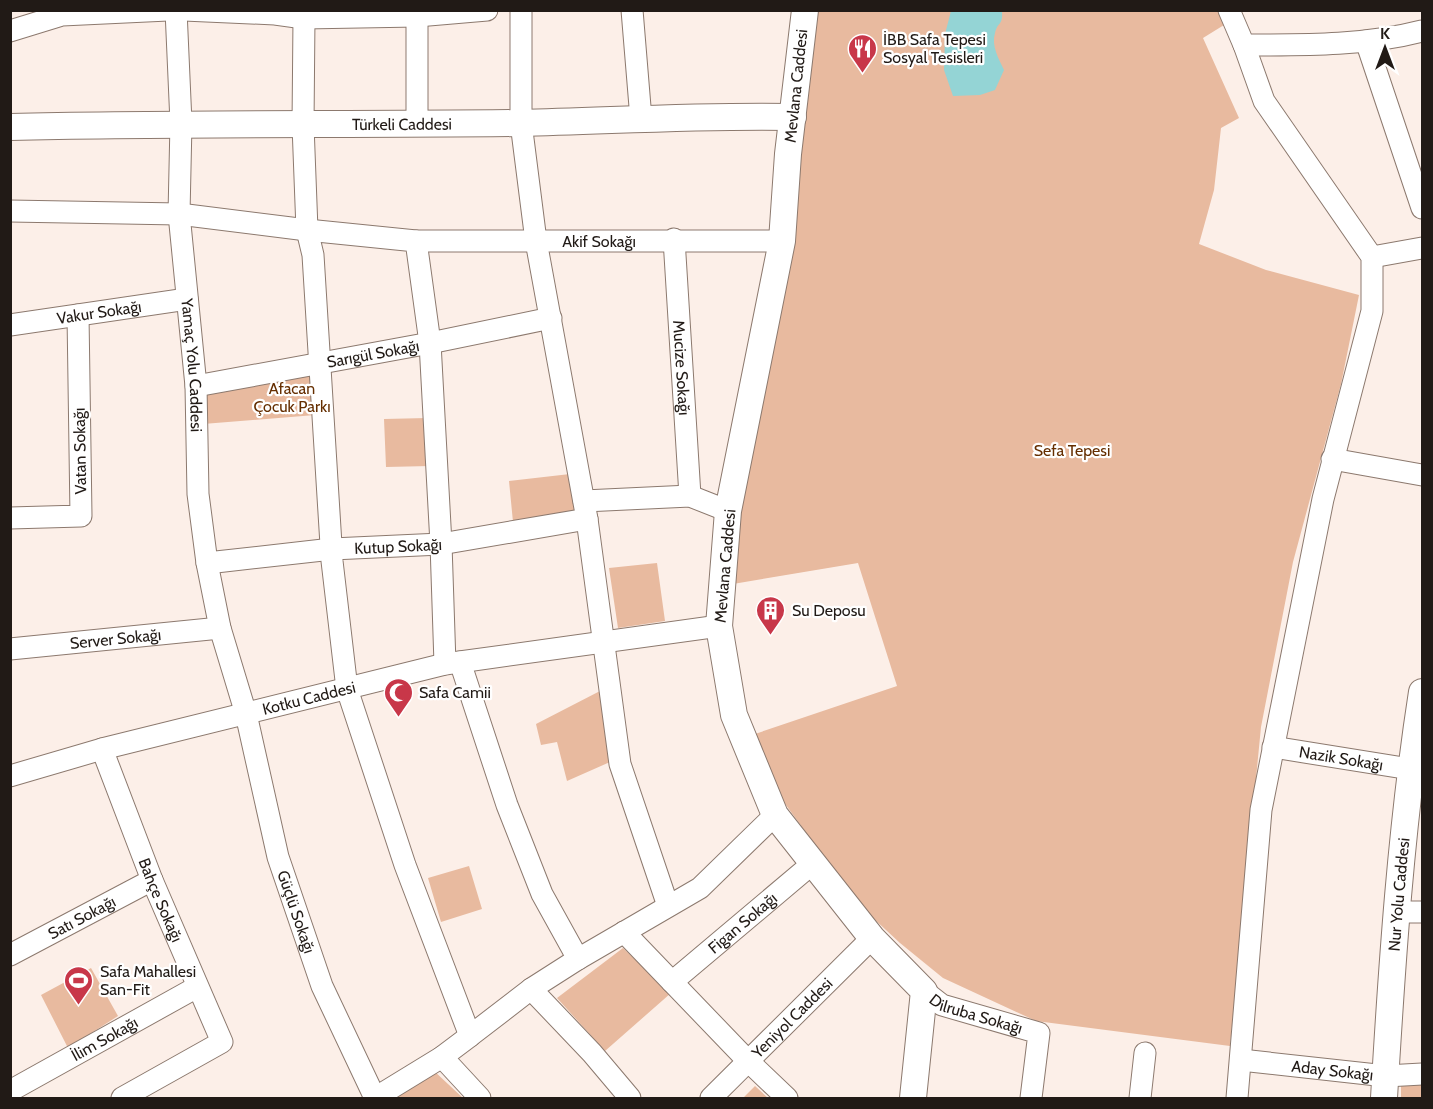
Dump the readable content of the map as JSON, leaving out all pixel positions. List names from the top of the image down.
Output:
{
  "streets": {
    "street": [
      "Mevlana Caddesi",
      "Türkeli Caddesi",
      "Akif Sokağı",
      "Vakur Sokağı",
      "Sarıgül Sokağı",
      "Yamaç Yolu Caddesi",
      "Mucize Sokağı",
      "Vatan Sokağı",
      "Kutup Sokağı",
      "Server Sokağı",
      "Kotku Caddesi",
      "Nazik Sokağı",
      "Nur Yolu Caddesi",
      "Bahçe Sokağı",
      "Güçlü Sokağı",
      "Satı Sokağı",
      "Figan Sokağı",
      "Dilruba Sokağı",
      "Yeniyol Caddesi",
      "İlim Sokağı",
      "Aday Sokağı"
    ]
  },
  "crossings": [
    ["Mevlana Caddesi", "Türkeli Caddesi"],
    ["Mevlana Caddesi", "Akif Sokağı"],
    ["Mevlana Caddesi", "Kutup Sokağı"],
    ["Mevlana Caddesi", "Kotku Caddesi"],
    ["Mevlana Caddesi", "Figan Sokağı"],
    ["Mevlana Caddesi", "Dilruba Sokağı"],
    ["Mevlana Caddesi", "Yeniyol Caddesi"],
    ["Türkeli Caddesi", "Yamaç Yolu Caddesi"],
    ["Akif Sokağı", "Yamaç Yolu Caddesi"],
    ["Akif Sokağı", "Mucize Sokağı"],
    ["Vakur Sokağı", "Yamaç Yolu Caddesi"],
    ["Vakur Sokağı", "Vatan Sokağı"],
    ["Sarıgül Sokağı", "Yamaç Yolu Caddesi"],
    ["Yamaç Yolu Caddesi", "Kutup Sokağı"],
    ["Yamaç Yolu Caddesi", "Server Sokağı"],
    ["Yamaç Yolu Caddesi", "Kotku Caddesi"],
    ["Yamaç Yolu Caddesi", "Güçlü Sokağı"],
    ["Mucize Sokağı", "Kutup Sokağı"],
    ["Kotku Caddesi", "Bahçe Sokağı"],
    ["Kotku Caddesi", "Güçlü Sokağı"],
    ["Nazik Sokağı", "Nur Yolu Caddesi"],
    ["Nur Yolu Caddesi", "Aday Sokağı"],
    ["Bahçe Sokağı", "Satı Sokağı"],
    ["Bahçe Sokağı", "İlim Sokağı"]
  ],
  "parks": ["Afacan Çocuk Parkı", "Sefa Tepesi"],
  "places": {
    "restaurant": ["İBB Safa Tepesi Sosyal Tesisleri"],
    "building": ["Su Deposu"],
    "mosque": ["Safa Camii"],
    "sports": ["Safa Mahallesi San-Fit"]
  },
  "north": "top"
}
